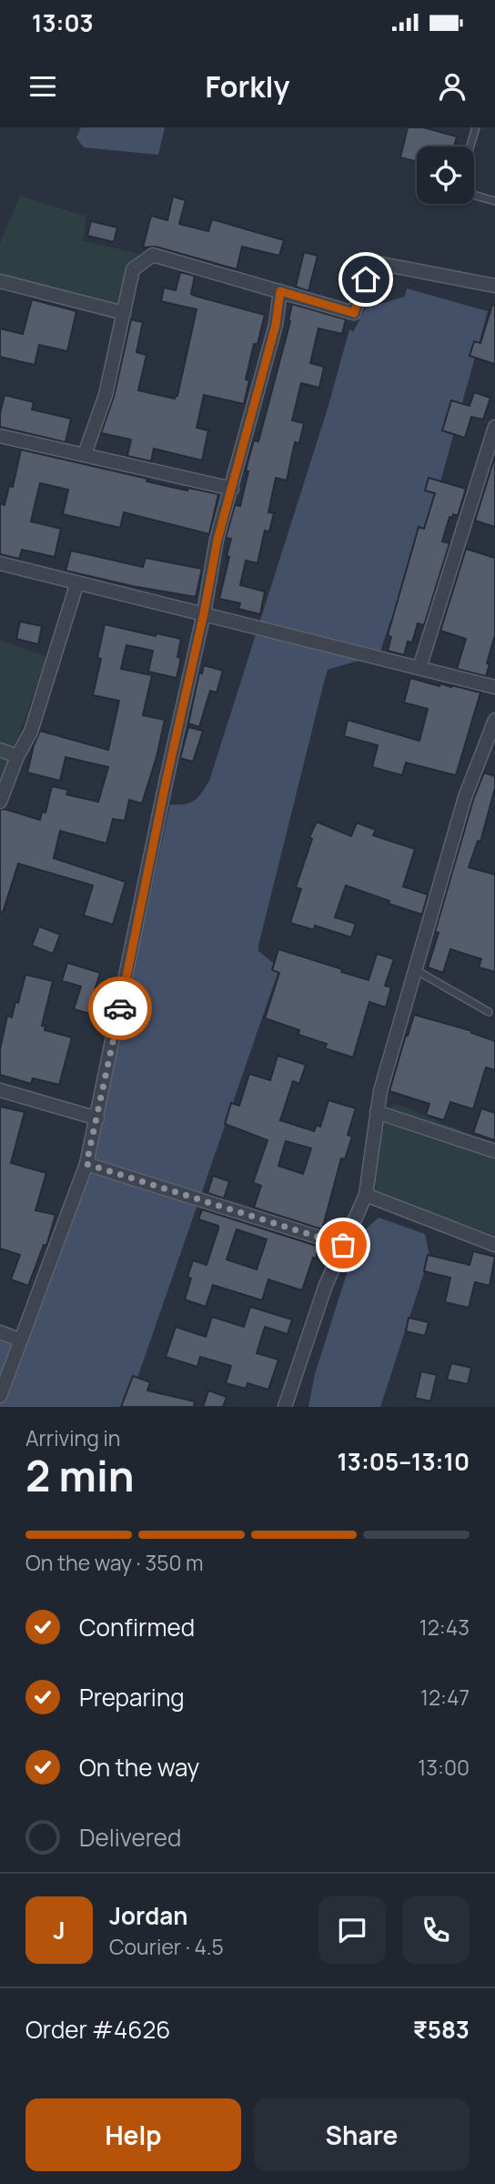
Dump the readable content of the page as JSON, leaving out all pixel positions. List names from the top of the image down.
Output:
{
  "page": {
    "status": "13:03",
    "header": "Forkly",
    "heading": ["2 min", "Arriving in", "13:05–13:10"],
    "panel": [
      "Jordan",
      "Courier · 4.5",
      "Order #4626",
      "₹583"
    ],
    "bar": "On the way · 350 m",
    "list": [
      ["Confirmed", "12:43"],
      ["Preparing", "12:47"],
      ["On the way", "13:00"],
      "Delivered"
    ],
    "round": "J",
    "buttons": ["Help", "Share"]
  }
}
